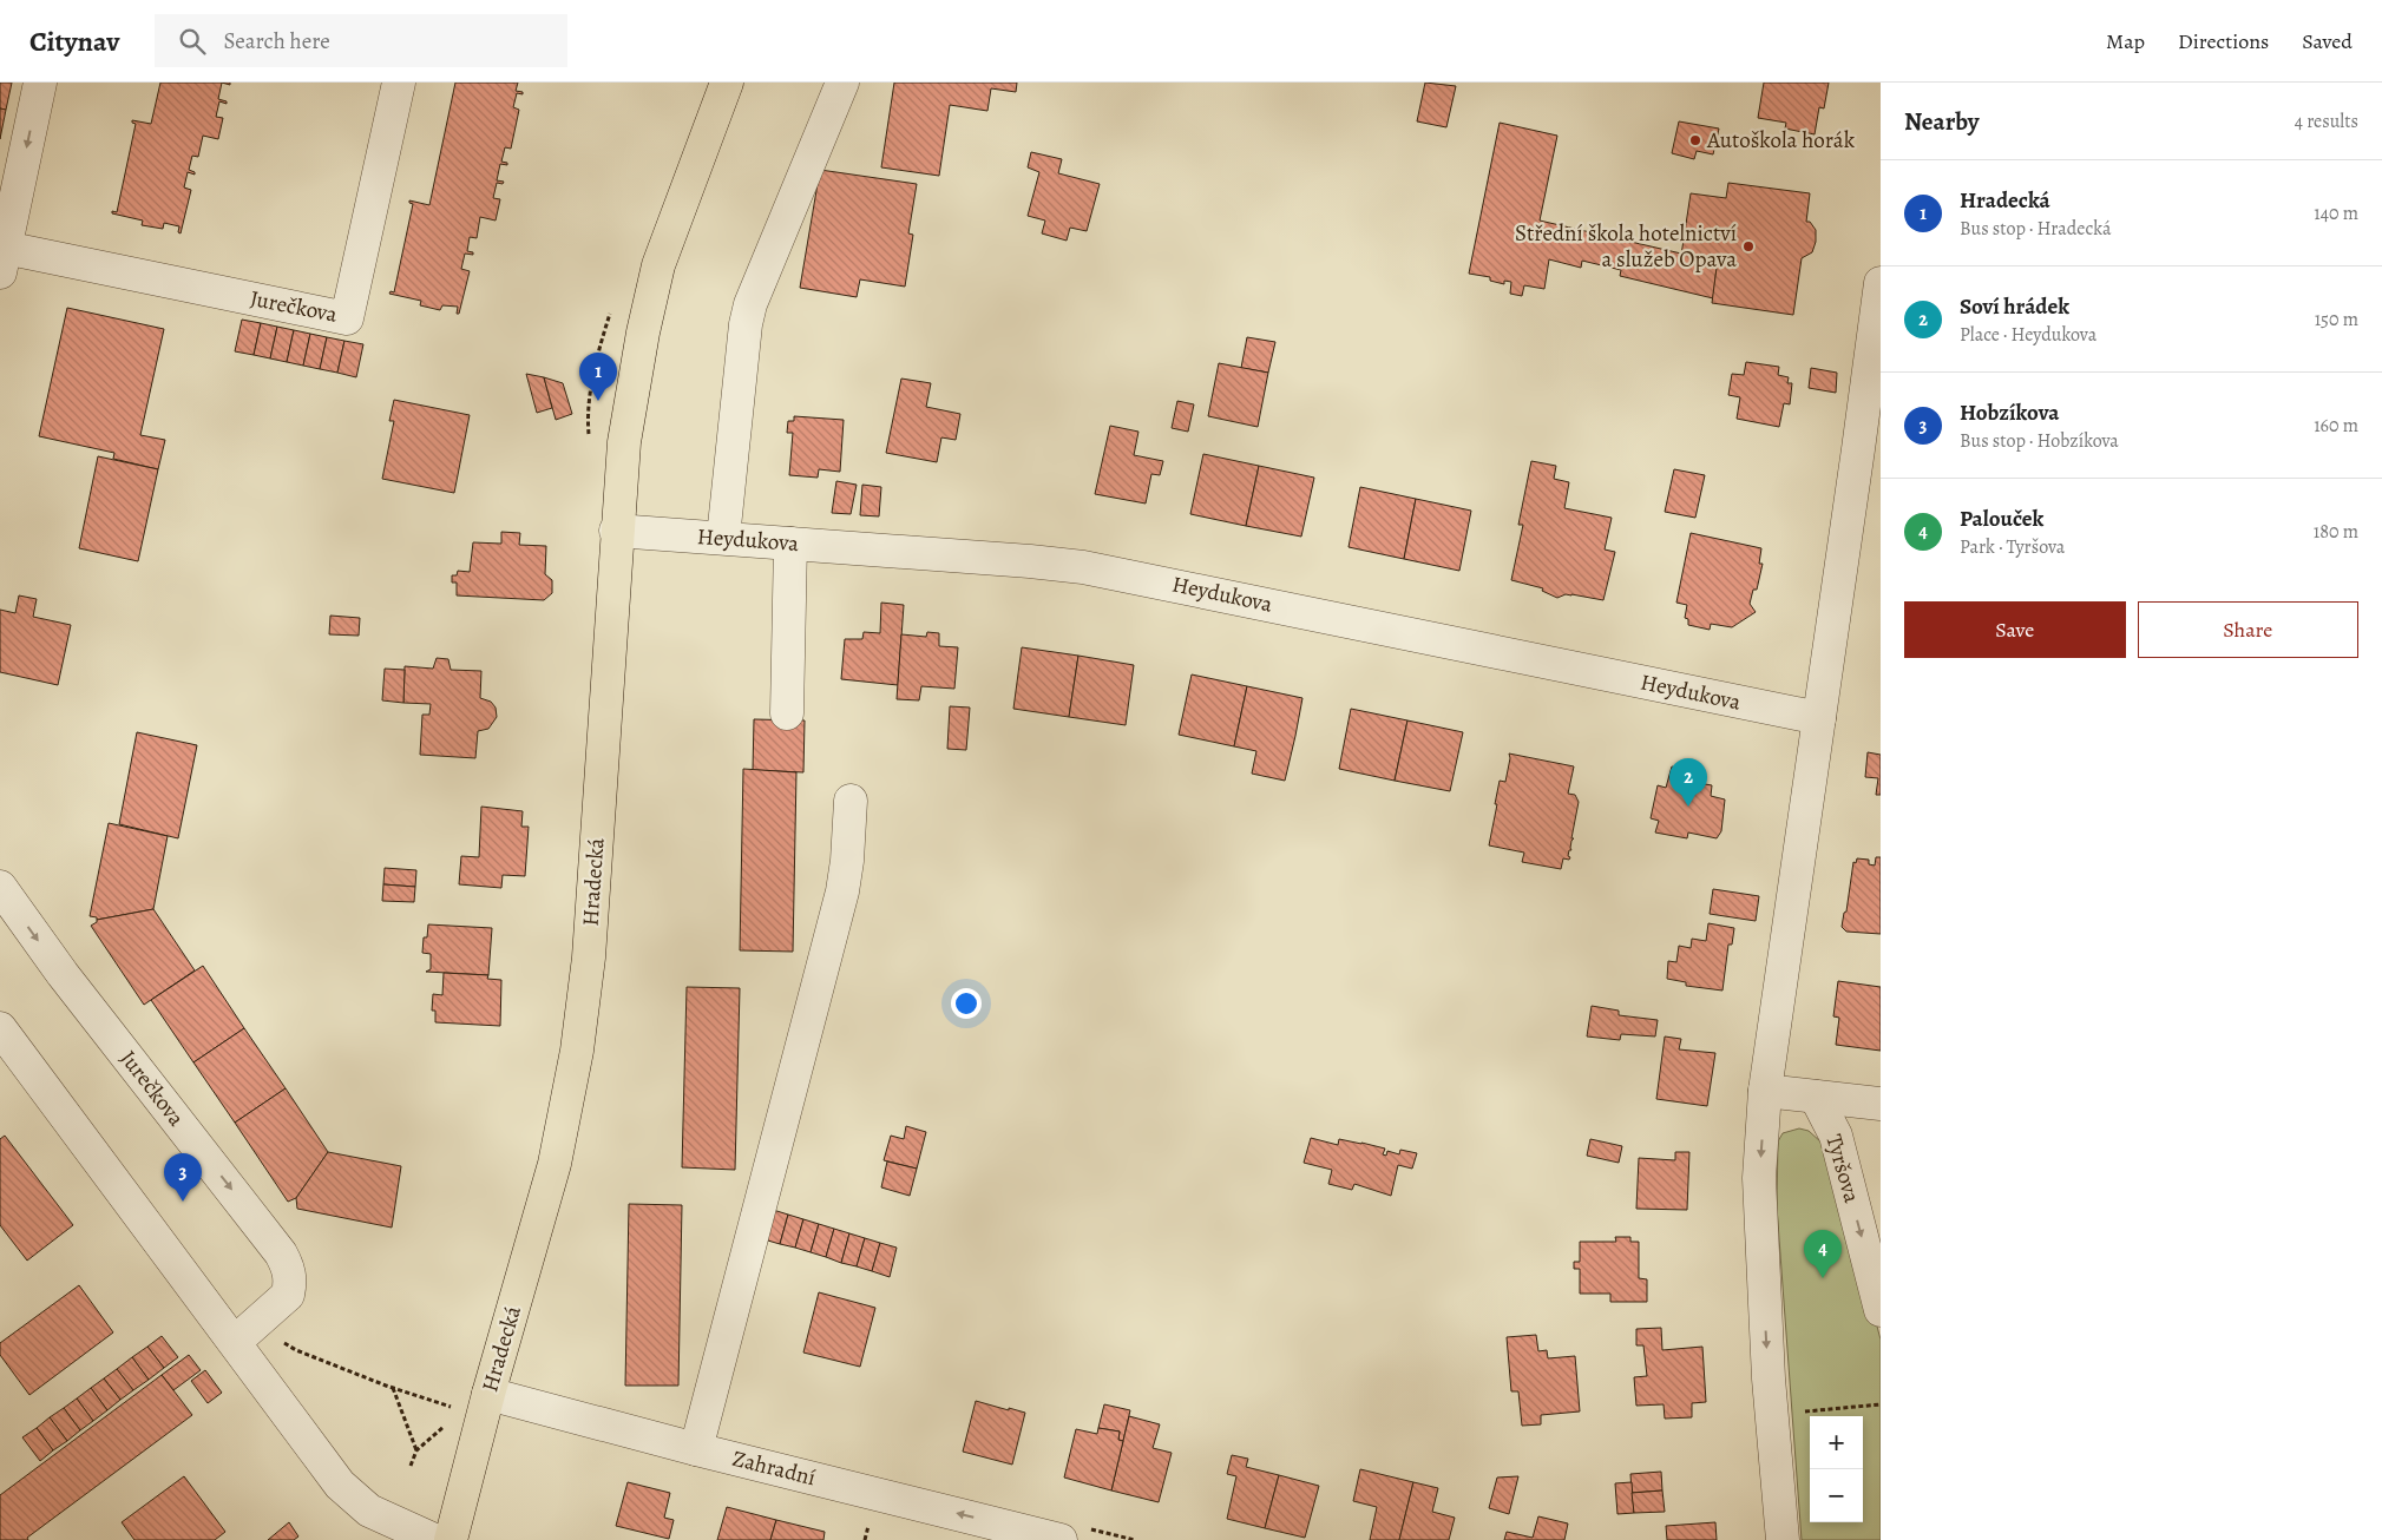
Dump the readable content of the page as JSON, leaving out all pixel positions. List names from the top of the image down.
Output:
{
  "streets": {
    "main road": ["Hradecká"],
    "street": [
      "Jurečkova",
      "Heydukova",
      "Tyršova",
      "Zahradní"
    ]
  },
  "crossings": [
    ["Heydukova", "Hradecká"],
    ["Hradecká", "Zahradní"]
  ],
  "one_way": ["Jurečkova", "Zahradní"],
  "places": ["Autoškola horák", "Střední škola hotelnictví a služeb Opava"],
  "page": {
    "header": "Citynav",
    "search": "Search here",
    "nav": ["Map", "Directions", "Saved"],
    "heading": ["Nearby", "4 results"],
    "list": [
      {
        "mark": "1",
        "name": "Hradecká",
        "note": "Bus stop · Hradecká",
        "value": "140 m"
      },
      {
        "mark": "2",
        "name": "Soví hrádek",
        "note": "Place · Heydukova",
        "value": "150 m"
      },
      {
        "mark": "3",
        "name": "Hobzíkova",
        "note": "Bus stop · Hobzíkova",
        "value": "160 m"
      },
      {
        "mark": "4",
        "name": "Palouček",
        "note": "Park · Tyršova",
        "value": "180 m"
      }
    ],
    "pins": [
      "1",
      "2",
      "3",
      "4"
    ],
    "buttons": ["Save", "Share"],
    "map_buttons": ["+", "−"]
  }
}
